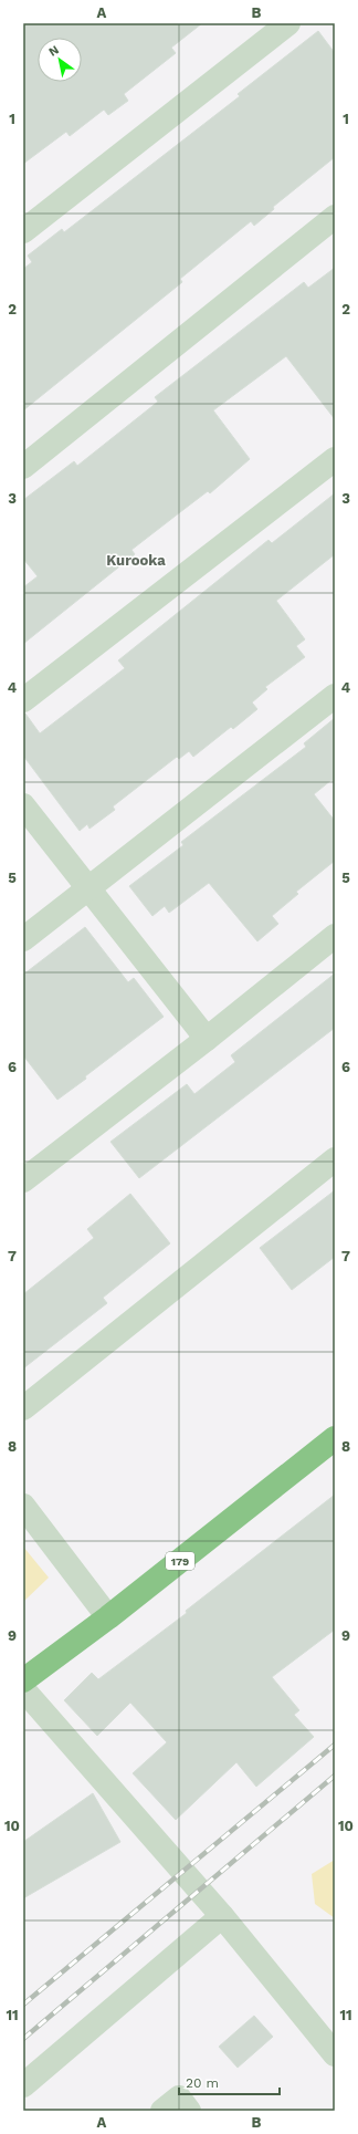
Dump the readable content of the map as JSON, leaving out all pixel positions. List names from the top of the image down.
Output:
{
  "streets": {
    "highway": ["179"]
  },
  "districts": ["Kurooka"],
  "scale_bar": "20 m",
  "north": "top left",
  "grid": {
    "columns": ["A", "B"],
    "rows": [
      "1",
      "2",
      "3",
      "4",
      "5",
      "6",
      "7",
      "8",
      "9",
      "10",
      "11"
    ]
  }
}
